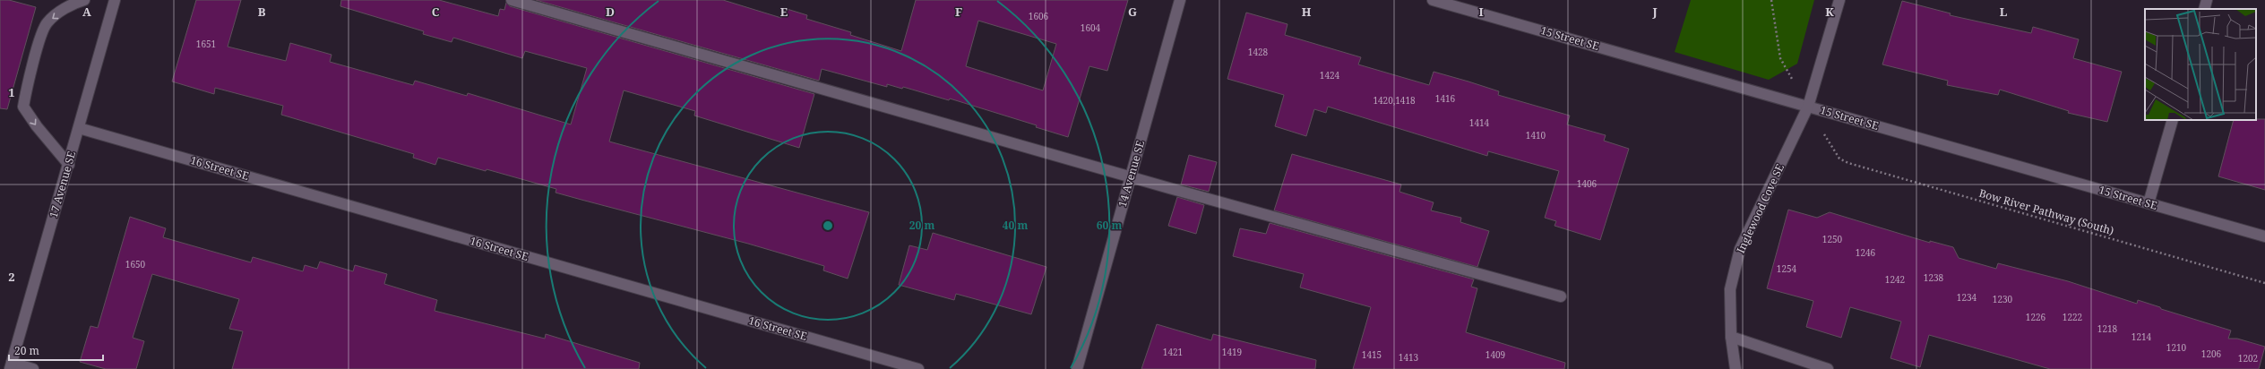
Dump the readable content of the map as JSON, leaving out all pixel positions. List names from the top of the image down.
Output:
{
  "streets": {
    "street": [
      "15 Street SE",
      "16 Street SE",
      "14 Avenue SE",
      "17 Avenue SE",
      "Inglewood Cove SE"
    ],
    "path": ["Bow River Pathway (South)"]
  },
  "crossings": [
    ["15 Street SE", "Inglewood Cove SE"],
    ["16 Street SE", "17 Avenue SE"]
  ],
  "house_numbers": [
    "1606",
    "1604",
    "1651",
    "1428",
    "1424",
    "1416",
    "1420,1418",
    "1414",
    "1410",
    "1406",
    "1250",
    "1246",
    "1650",
    "1254",
    "1238",
    "1242",
    "1234",
    "1230",
    "1226",
    "1222",
    "1218",
    "1214",
    "1210",
    "1421",
    "1419",
    "1206",
    "1415",
    "1409",
    "1413",
    "1202"
  ],
  "scale_bar": "20 m",
  "grid": {
    "columns": [
      "A",
      "B",
      "C",
      "D",
      "E",
      "F",
      "G",
      "H",
      "I",
      "J",
      "K",
      "L"
    ],
    "rows": ["1", "2"]
  },
  "rings": ["20 m", "40 m", "60 m"]
}
